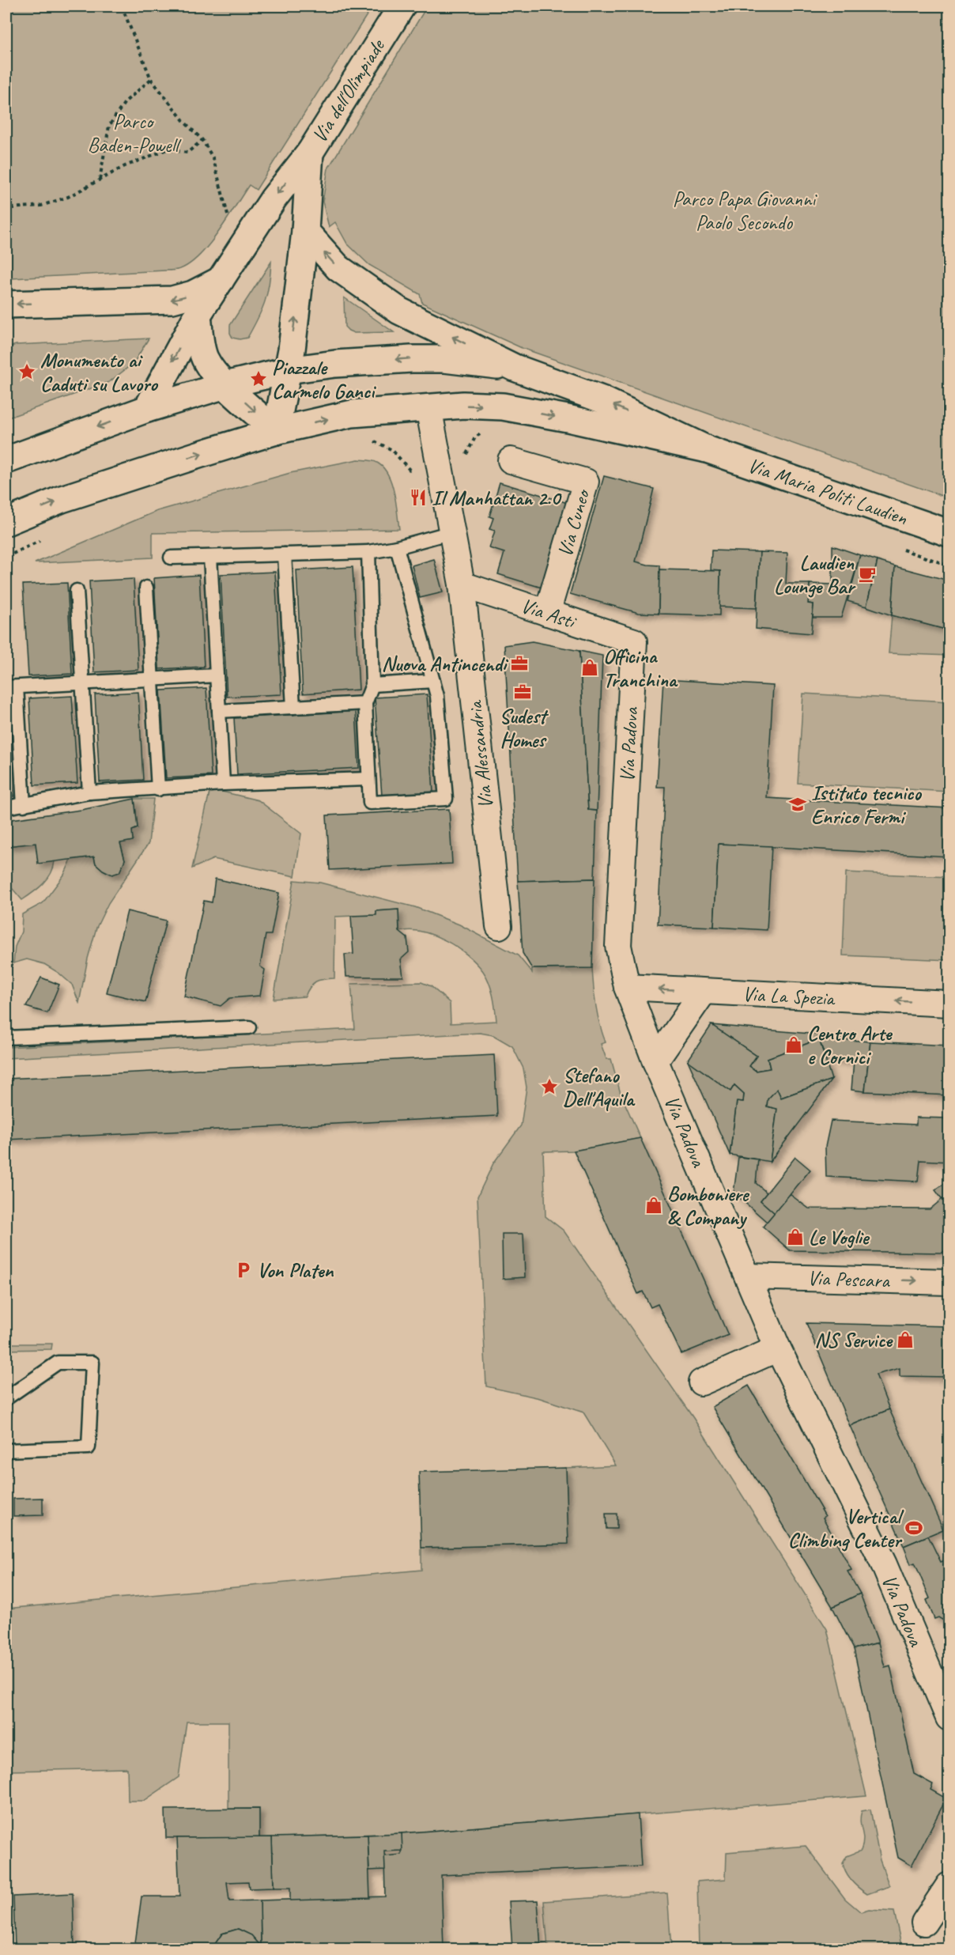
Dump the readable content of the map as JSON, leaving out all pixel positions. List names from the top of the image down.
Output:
{
  "streets": {
    "street": [
      "Via dell'Olimpiade",
      "Via Maria Politi Laudien",
      "Via Cuneo",
      "Via Asti",
      "Via Padova",
      "Via Alessandria",
      "Via La Spezia",
      "Via Pescara"
    ]
  },
  "crossings": [
    ["Via Cuneo", "Via Asti"],
    ["Via Asti", "Via Padova"],
    ["Via Asti", "Via Alessandria"],
    ["Via Padova", "Via La Spezia"],
    ["Via Padova", "Via Pescara"]
  ],
  "one_way": ["Via La Spezia", "Via Pescara"],
  "parks": ["Parco Baden-Powell", "Parco Papa Giovanni Paolo Secondo"],
  "places": {
    "place": ["Monumento ai Caduti su Lavoro", "Piazzale Carmelo Ganci", "Stefano Dell'Aquila"],
    "restaurant": ["Il Manhattan 2.0"],
    "cafe": ["Laudien Lounge Bar"],
    "office": ["Nuova Antincendi", "Sudest Homes"],
    "shop": [
      "Officina Tranchina",
      "Centro Arte e Cornici",
      "Bomboniere & Company",
      "Le Voglie",
      "NS Service"
    ],
    "school or university": ["Istituto tecnico Enrico Fermi"],
    "parking": ["Von Platen"],
    "sports": ["Vertical Climbing Center"]
  }
}
